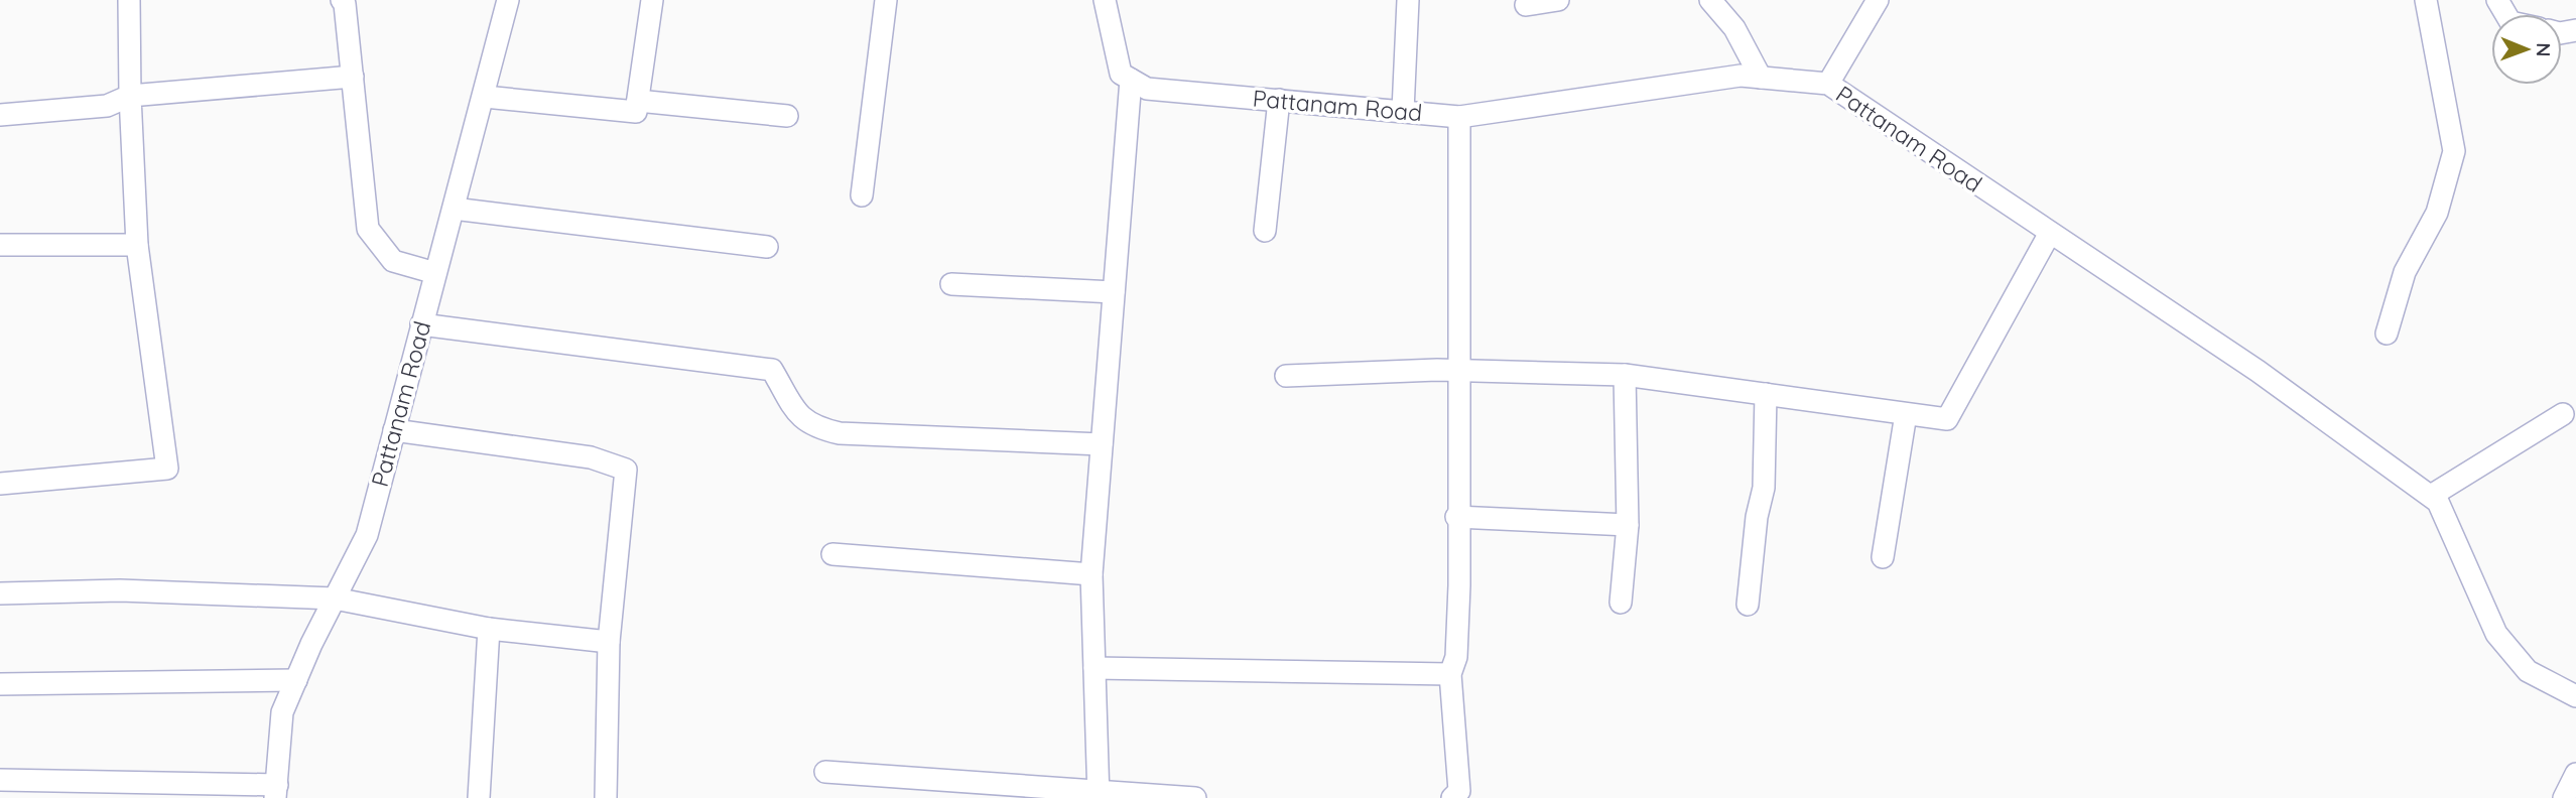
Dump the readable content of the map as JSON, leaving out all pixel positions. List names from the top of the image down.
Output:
{
  "streets": {
    "street": ["Pattanam Road"]
  },
  "north": "right"
}
